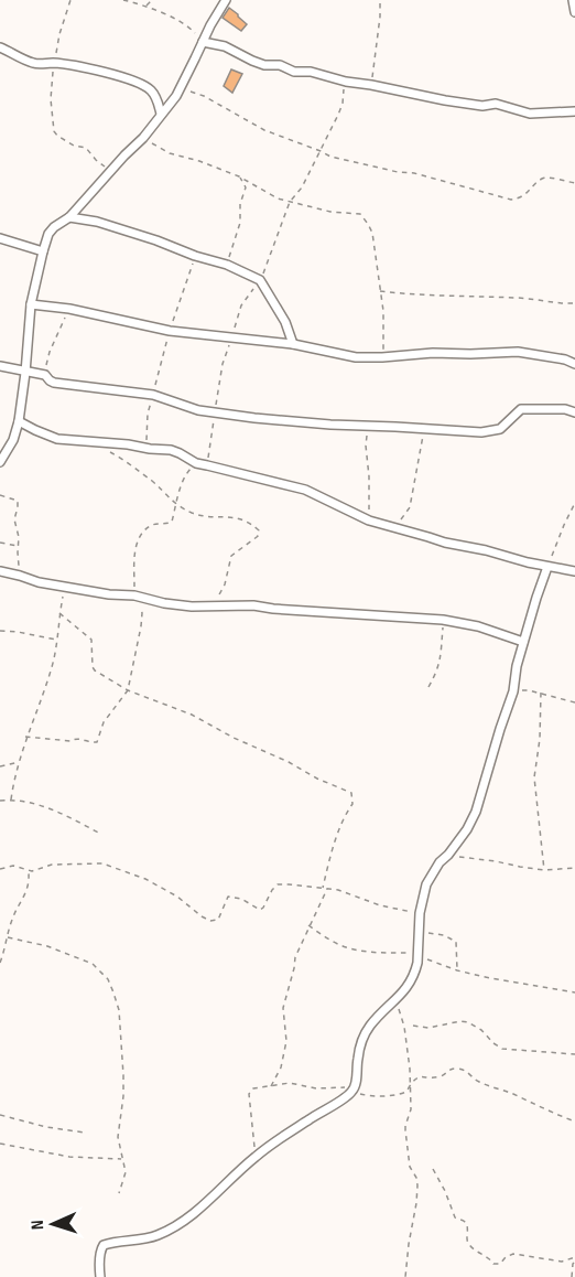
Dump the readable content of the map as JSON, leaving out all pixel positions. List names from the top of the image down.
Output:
{
  "north": "left"
}
